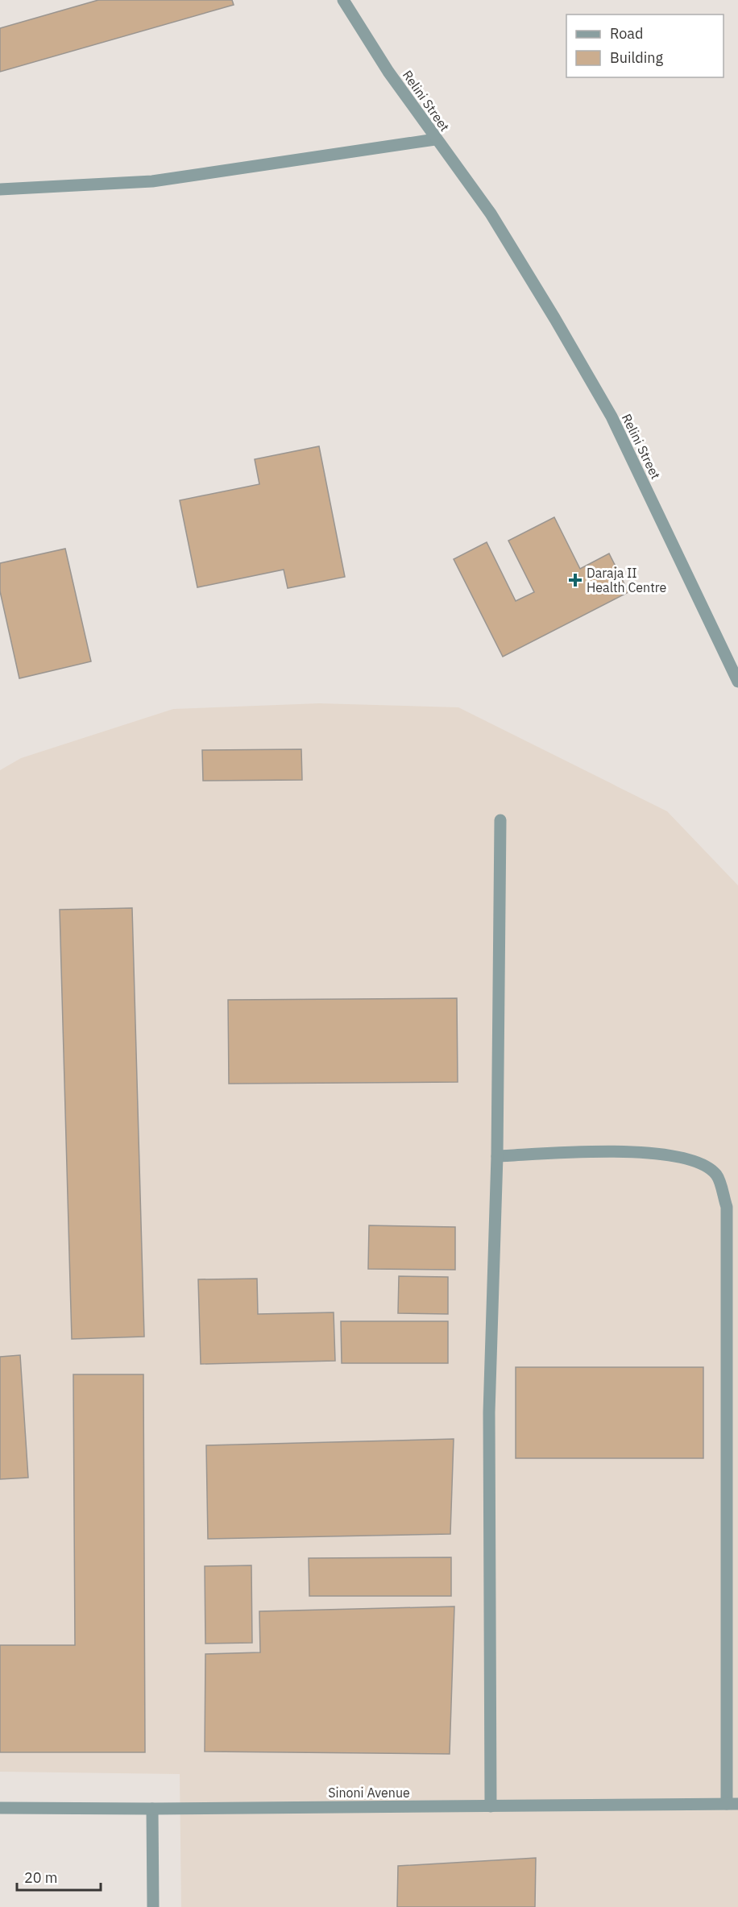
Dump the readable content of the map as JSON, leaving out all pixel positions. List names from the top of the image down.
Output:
{
  "streets": {
    "street": ["Relini Street", "Sinoni Avenue"]
  },
  "places": {
    "health": ["Daraja II Health Centre"]
  },
  "legend": ["Road", "Building"],
  "scale_bar": "20 m"
}
